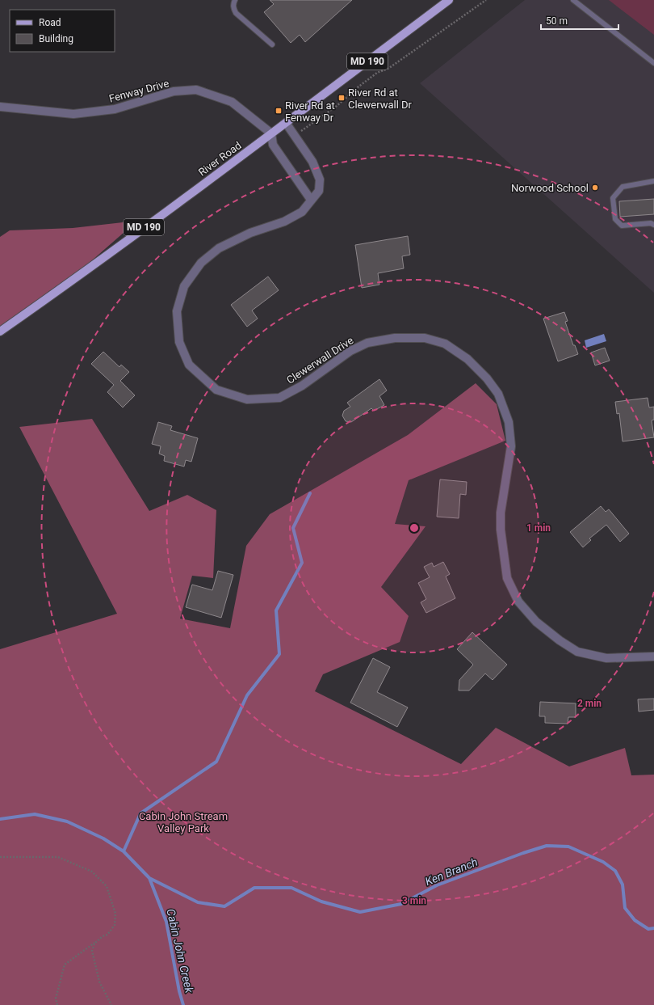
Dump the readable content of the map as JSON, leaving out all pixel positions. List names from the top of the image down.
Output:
{
  "streets": {
    "main road": ["MD 190", "River Road"],
    "street": ["Fenway Drive", "Clewerwall Drive"]
  },
  "crossings": [
    ["Fenway Drive", "River Road"],
    ["River Road", "Clewerwall Drive"]
  ],
  "water": ["Ken Branch", "Cabin John Creek"],
  "parks": ["Cabin John Stream Valley Park"],
  "places": {
    "transit": ["River Rd at Clewerwall Dr", "River Rd at Fenway Dr"],
    "other": ["Norwood School"]
  },
  "legend": ["Road", "Building"],
  "scale_bar": "50 m",
  "rings": ["1 min", "2 min", "3 min"]
}
